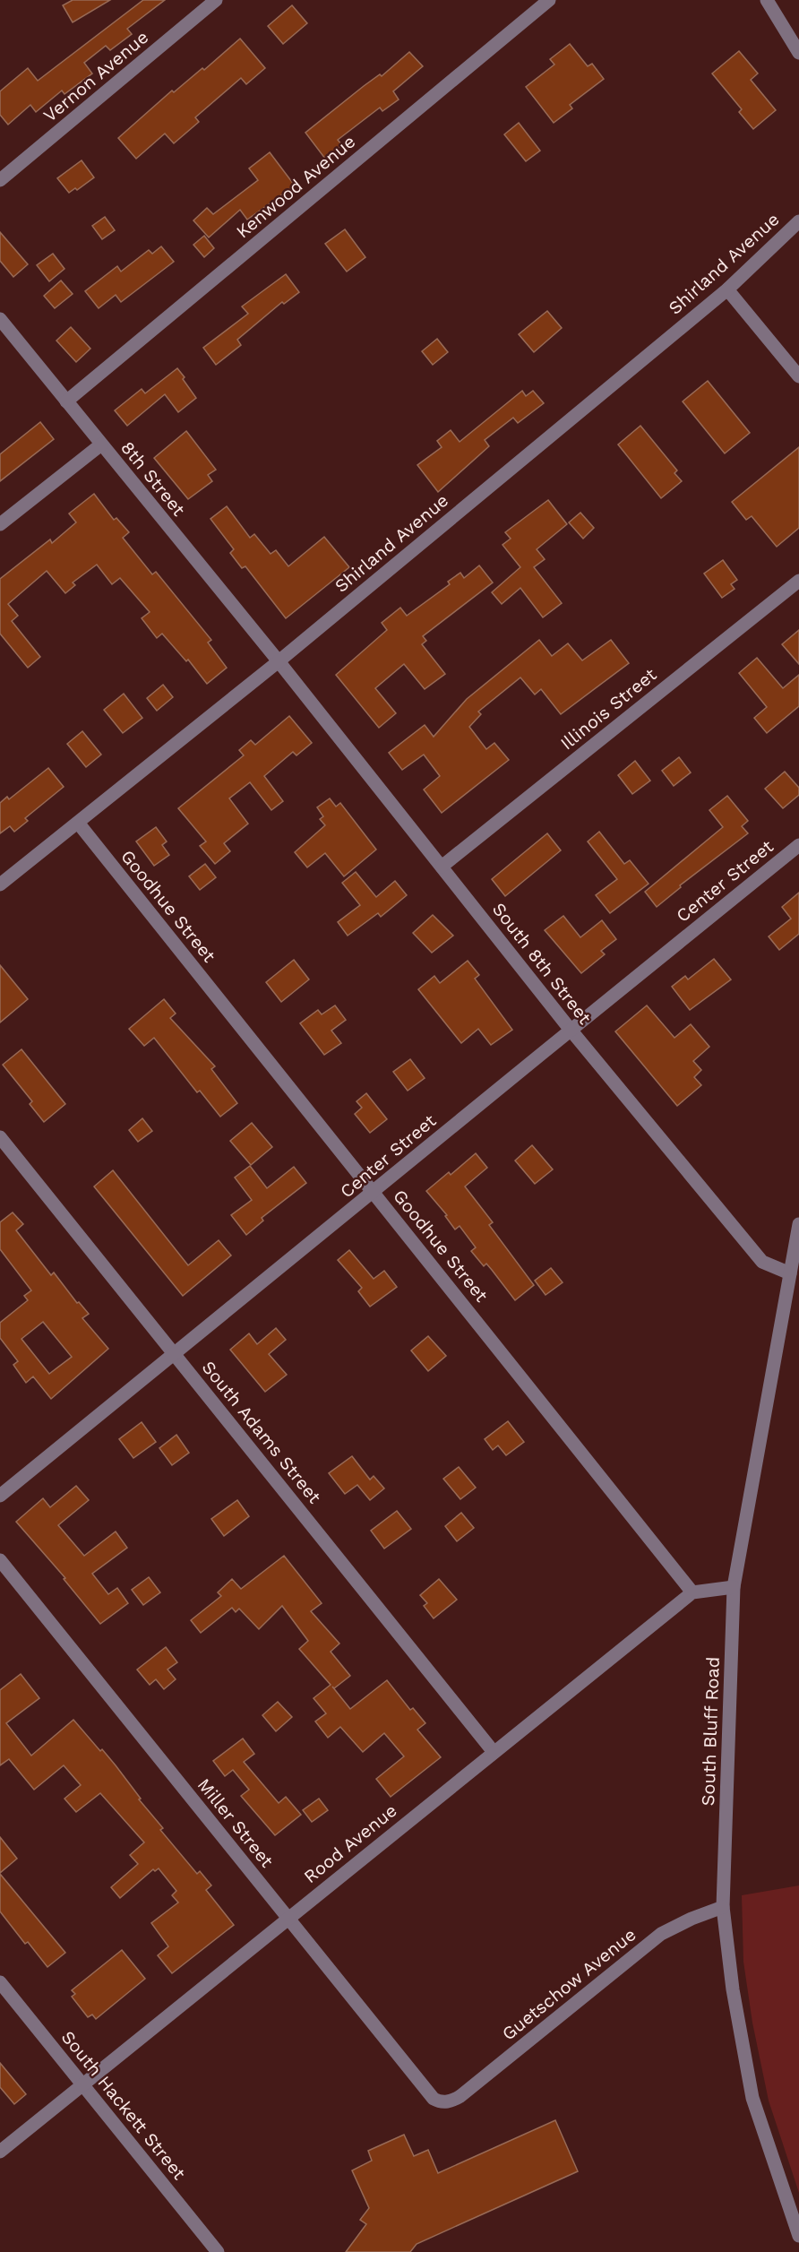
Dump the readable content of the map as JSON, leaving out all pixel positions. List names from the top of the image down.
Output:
{
  "streets": {
    "street": [
      "Vernon Avenue",
      "Kenwood Avenue",
      "Shirland Avenue",
      "8th Street",
      "Illinois Street",
      "Center Street",
      "Goodhue Street",
      "South 8th Street",
      "South Adams Street",
      "South Bluff Road",
      "Miller Street",
      "Rood Avenue",
      "Guetschow Avenue",
      "South Hackett Street"
    ]
  },
  "crossings": [
    ["Kenwood Avenue", "8th Street"],
    ["Shirland Avenue", "8th Street"],
    ["Shirland Avenue", "Goodhue Street"],
    ["Shirland Avenue", "South 8th Street"],
    ["8th Street", "South 8th Street"],
    ["Illinois Street", "South 8th Street"],
    ["Center Street", "Goodhue Street"],
    ["Center Street", "South 8th Street"],
    ["Center Street", "South Adams Street"],
    ["Goodhue Street", "Rood Avenue"],
    ["South 8th Street", "South Bluff Road"],
    ["South Adams Street", "Rood Avenue"],
    ["South Bluff Road", "Guetschow Avenue"],
    ["Miller Street", "Rood Avenue"],
    ["Miller Street", "Guetschow Avenue"],
    ["Rood Avenue", "South Hackett Street"]
  ]
}
